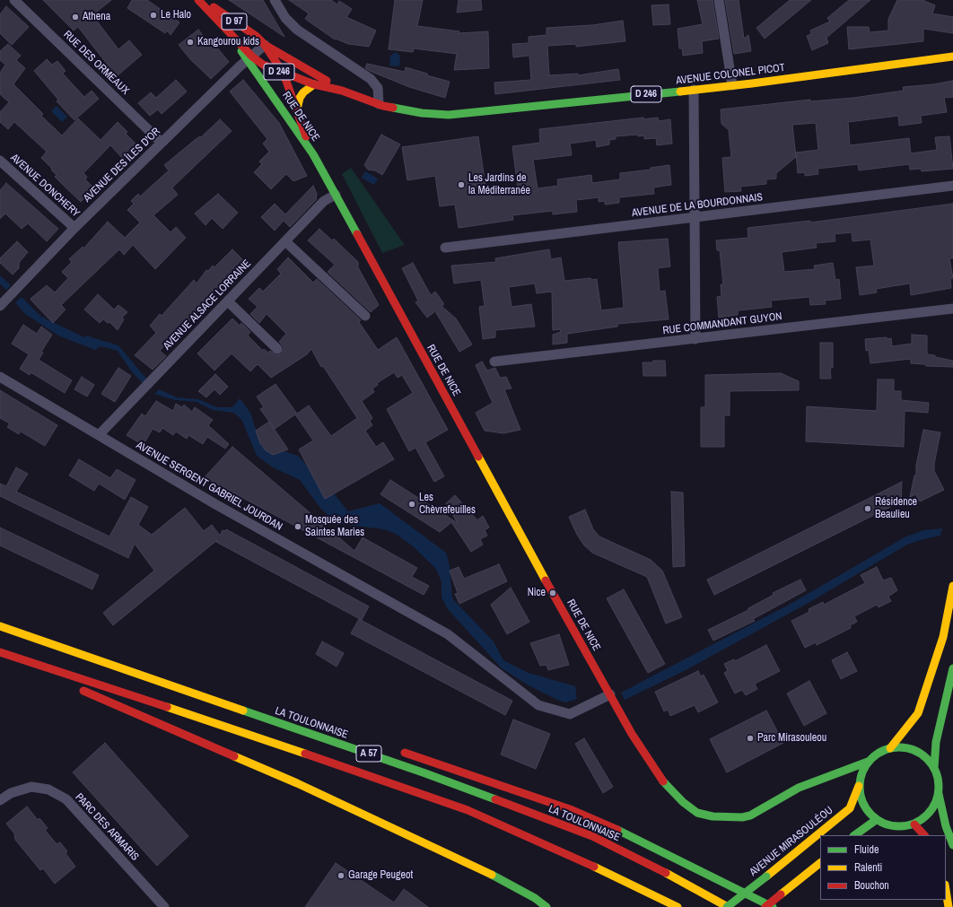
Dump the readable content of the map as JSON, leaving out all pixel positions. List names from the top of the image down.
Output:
{
  "streets": {
    "main road": [
      "D 97",
      "D 246",
      "AVENUE COLONEL PICOT",
      "RUE DE NICE",
      "LA TOULONNAISE",
      "A 57",
      "AVENUE MIRASOULÉOU"
    ],
    "street": [
      "RUE DES ORMEAUX",
      "AVENUE DES ÎLES D'OR",
      "AVENUE DONCHERY",
      "AVENUE DE LA BOURDONNAIS",
      "AVENUE ALSACE LORRAINE",
      "RUE COMMANDANT GUYON",
      "AVENUE SERGENT GABRIEL JOURDAN",
      "PARC DES ARMARIS"
    ]
  },
  "crossings": [
    ["D 97", "RUE DE NICE"],
    ["RUE DES ORMEAUX", "AVENUE DES ÎLES D'OR"],
    ["AVENUE COLONEL PICOT", "RUE DE NICE"],
    ["AVENUE COLONEL PICOT", "AVENUE DES ÎLES D'OR"],
    ["RUE DE NICE", "AVENUE DES ÎLES D'OR"],
    ["RUE DE NICE", "AVENUE ALSACE LORRAINE"],
    ["RUE DE NICE", "AVENUE SERGENT GABRIEL JOURDAN"],
    ["RUE DE NICE", "AVENUE MIRASOULÉOU"],
    ["AVENUE DES ÎLES D'OR", "AVENUE DONCHERY"],
    ["AVENUE ALSACE LORRAINE", "AVENUE SERGENT GABRIEL JOURDAN"],
    ["LA TOULONNAISE", "AVENUE MIRASOULÉOU"]
  ],
  "places": [
    "Le Halo",
    "Athena",
    "Kangourou kids",
    "Les Jardins de la Méditerranée",
    "Les Chèvrefeuilles",
    "Résidence Beaulieu",
    "Mosquée des Saintes Maries",
    "Nice",
    "Parc Mirasouleou",
    "Garage Peugeot"
  ],
  "legend": ["Fluide", "Ralenti", "Bouchon"]
}
